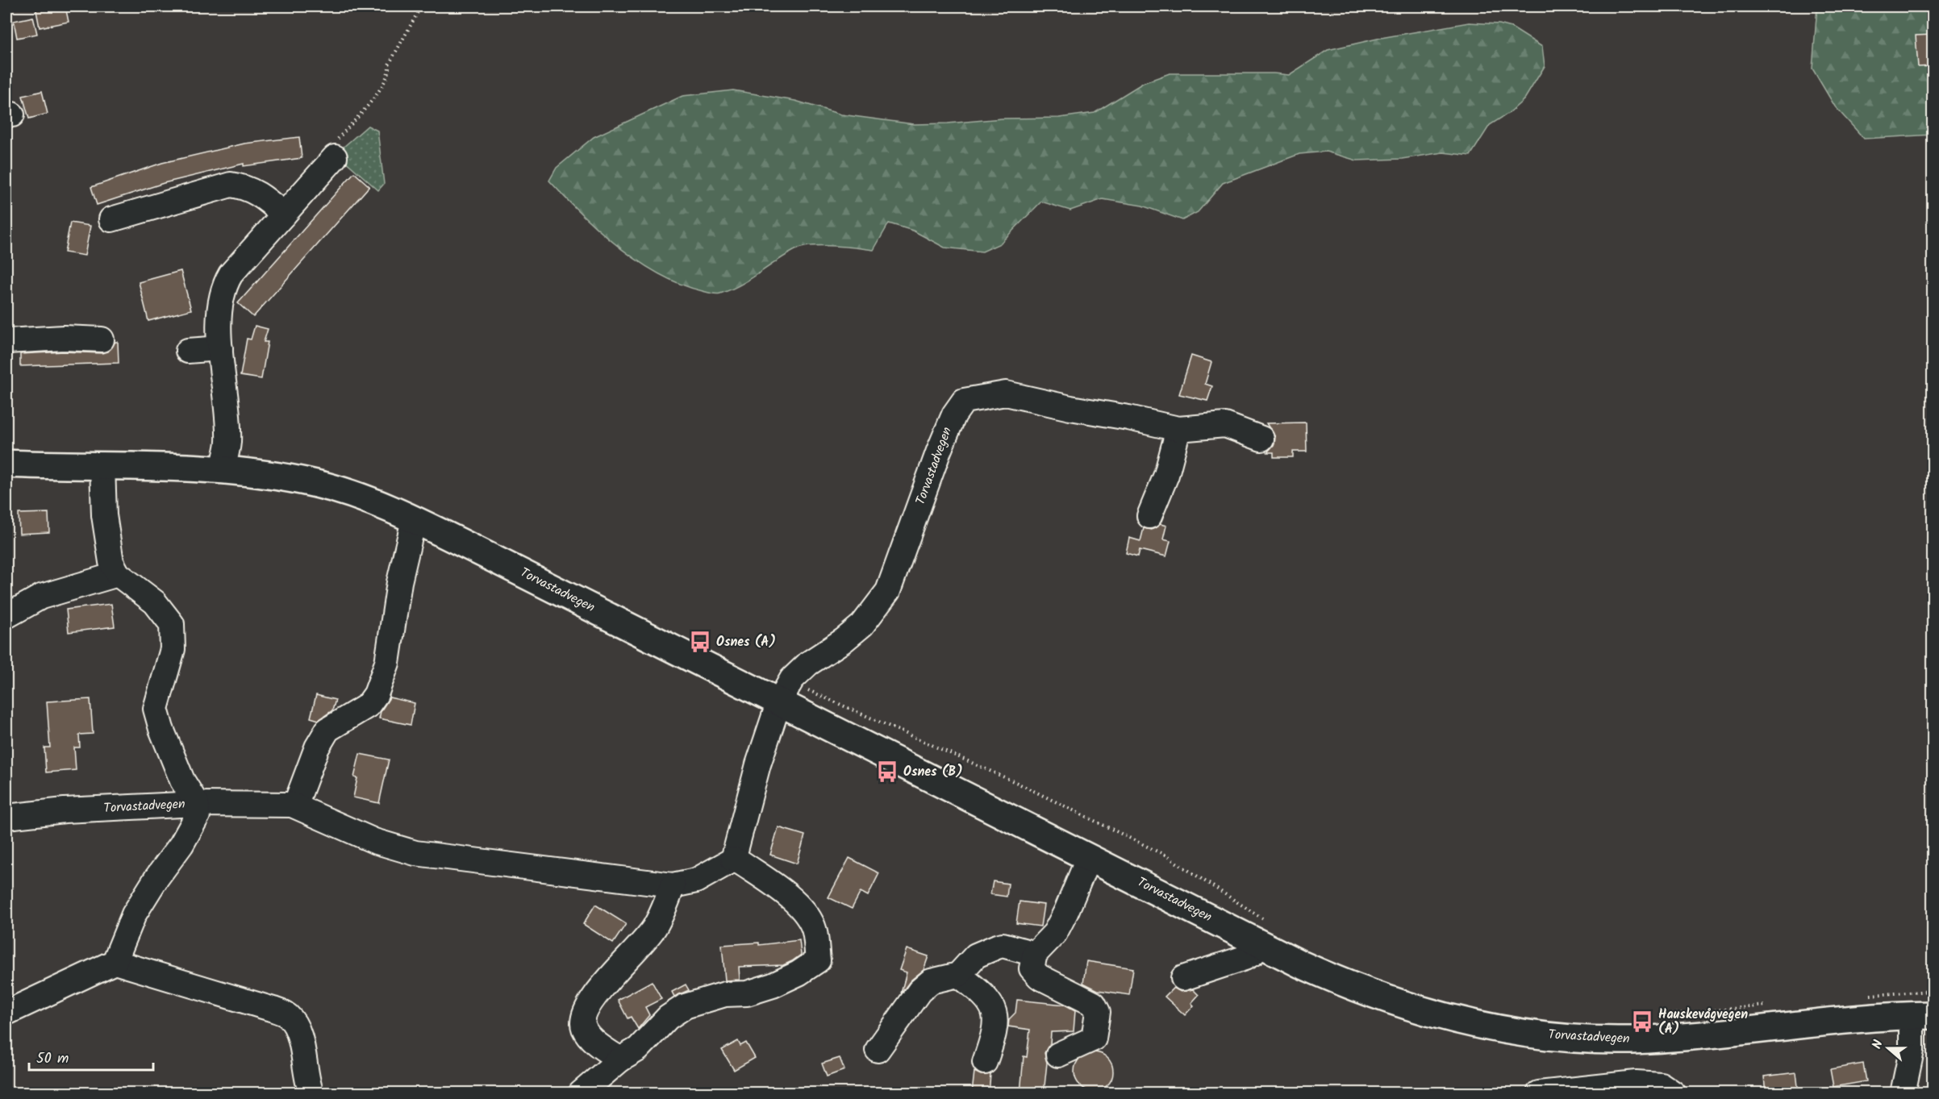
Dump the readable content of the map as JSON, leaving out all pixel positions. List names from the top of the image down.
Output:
{
  "streets": {
    "main road": ["Torvastadvegen"]
  },
  "places": {
    "bus stop": ["Osnes (A)", "Osnes (B)", "Hauskevågvegen (A)"]
  },
  "scale_bar": "50 m",
  "north": "left"
}
